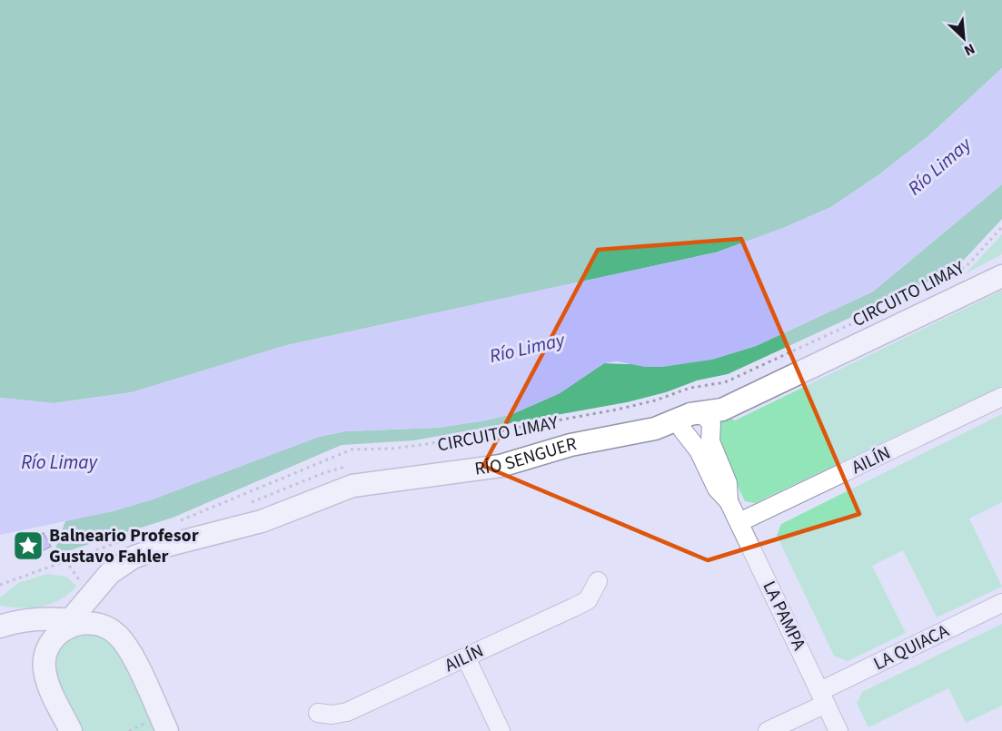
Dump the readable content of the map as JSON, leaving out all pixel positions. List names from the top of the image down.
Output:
{
  "streets": {
    "main road": ["RÍO SENGUER"],
    "street": ["AILÍN", "LA PAMPA", "LA QUIACA"]
  },
  "crossings": [
    ["RÍO SENGUER", "LA PAMPA"],
    ["AILÍN", "LA PAMPA"],
    ["LA PAMPA", "LA QUIACA"]
  ],
  "water": ["Río Limay"],
  "places": {
    "place": ["Balneario Profesor Gustavo Fahler"]
  },
  "north": "bottom right"
}
